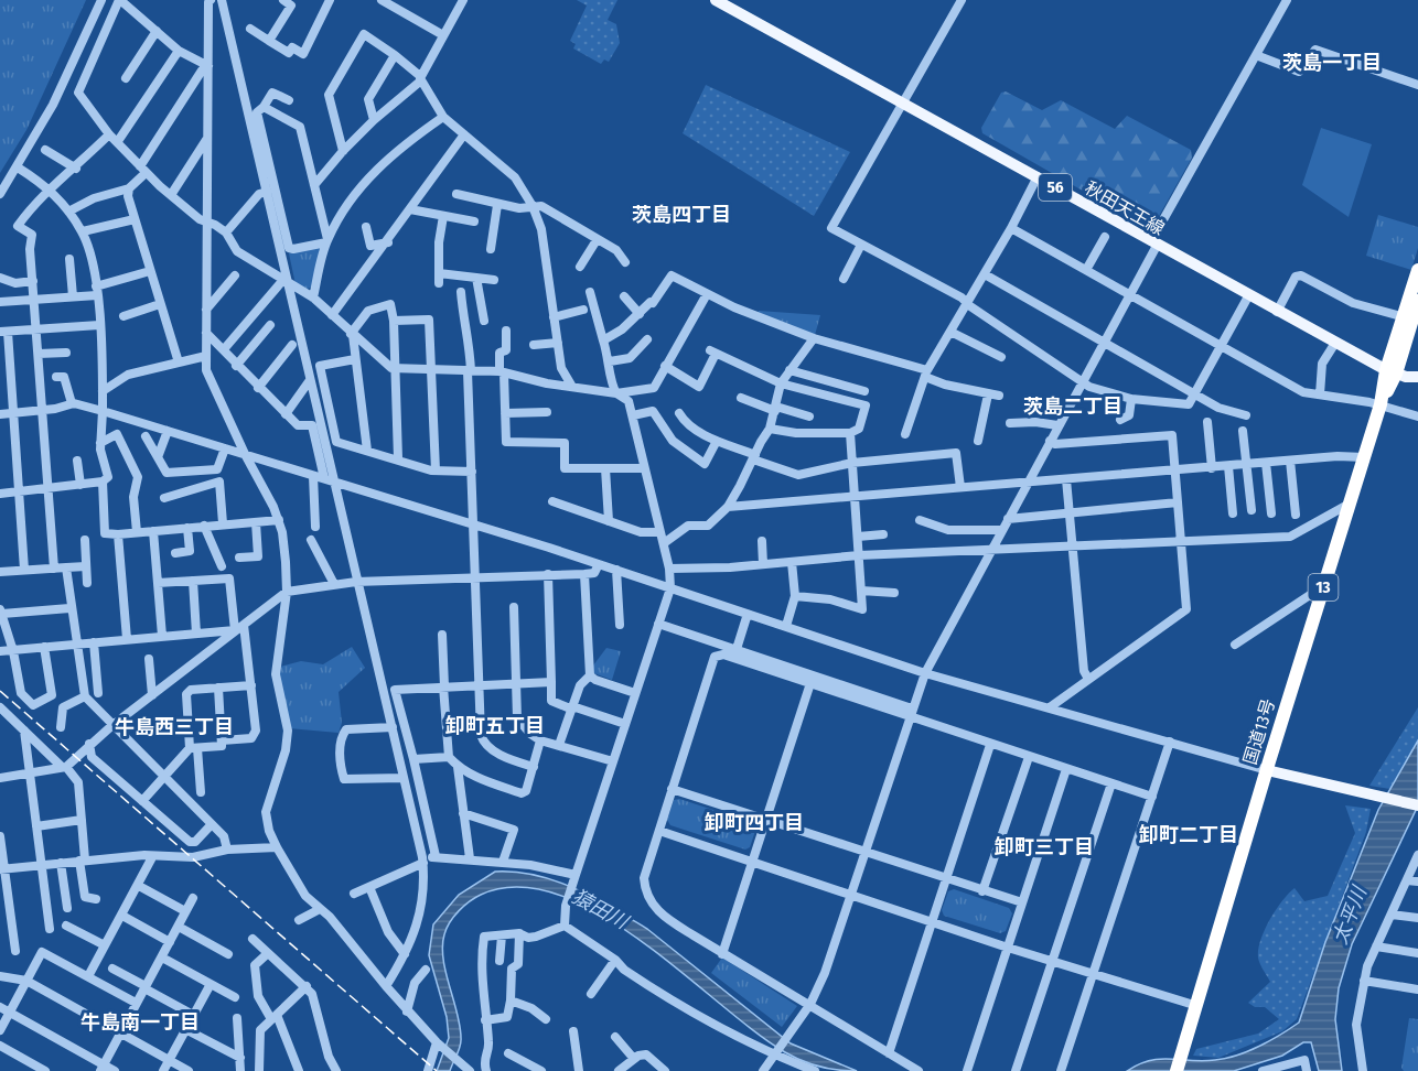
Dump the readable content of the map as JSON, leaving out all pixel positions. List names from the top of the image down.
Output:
{
  "streets": {
    "highway": ["13", "国道13号"],
    "main road": ["56", "秋田天王線"]
  },
  "crossings": [
    ["秋田天王線", "13"],
    ["秋田天王線", "国道13号"],
    ["13", "国道13号"]
  ],
  "districts": [
    "茨島一丁目",
    "茨島四丁目",
    "茨島二丁目",
    "卸町五丁目",
    "牛島西三丁目",
    "卸町四丁目",
    "卸町二丁目",
    "卸町三丁目",
    "牛島南一丁目"
  ],
  "water": ["猿田川", "太平川"]
}
